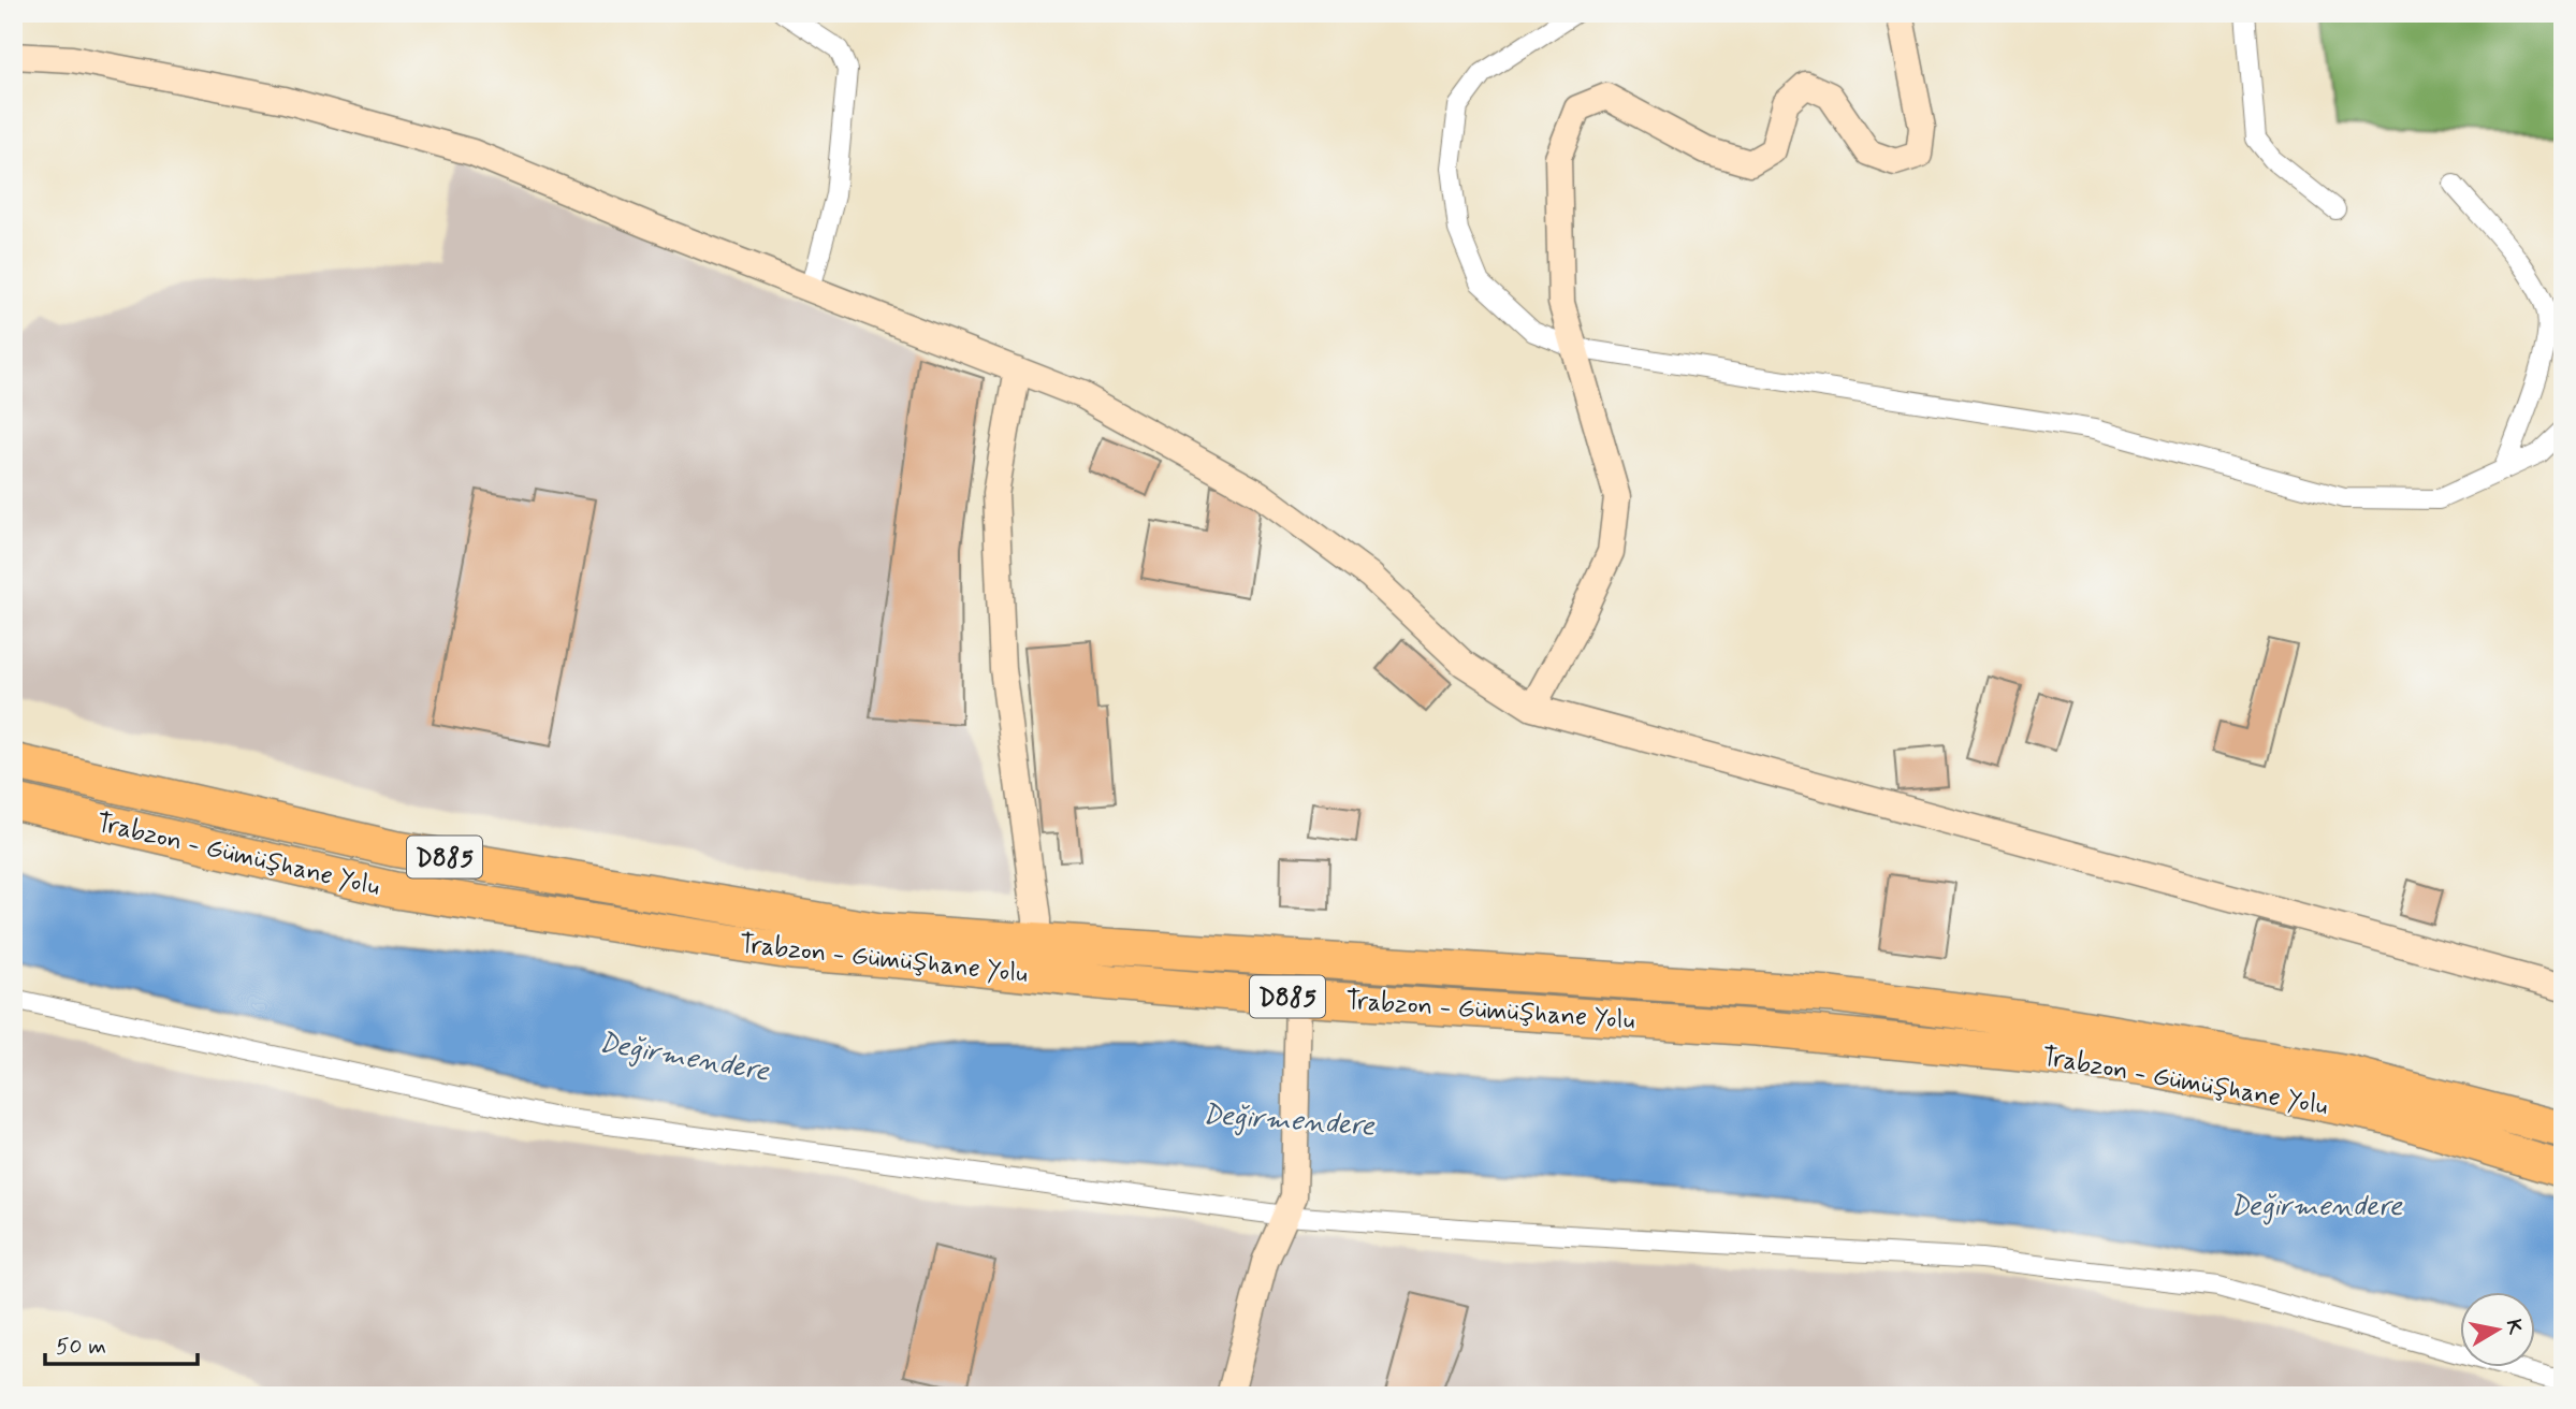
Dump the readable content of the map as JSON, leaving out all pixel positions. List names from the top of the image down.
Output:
{
  "streets": {
    "highway": ["Trabzon - Gümüşhane Yolu", "D885"]
  },
  "water": ["Değirmendere"],
  "scale_bar": "50 m",
  "north": "right"
}
